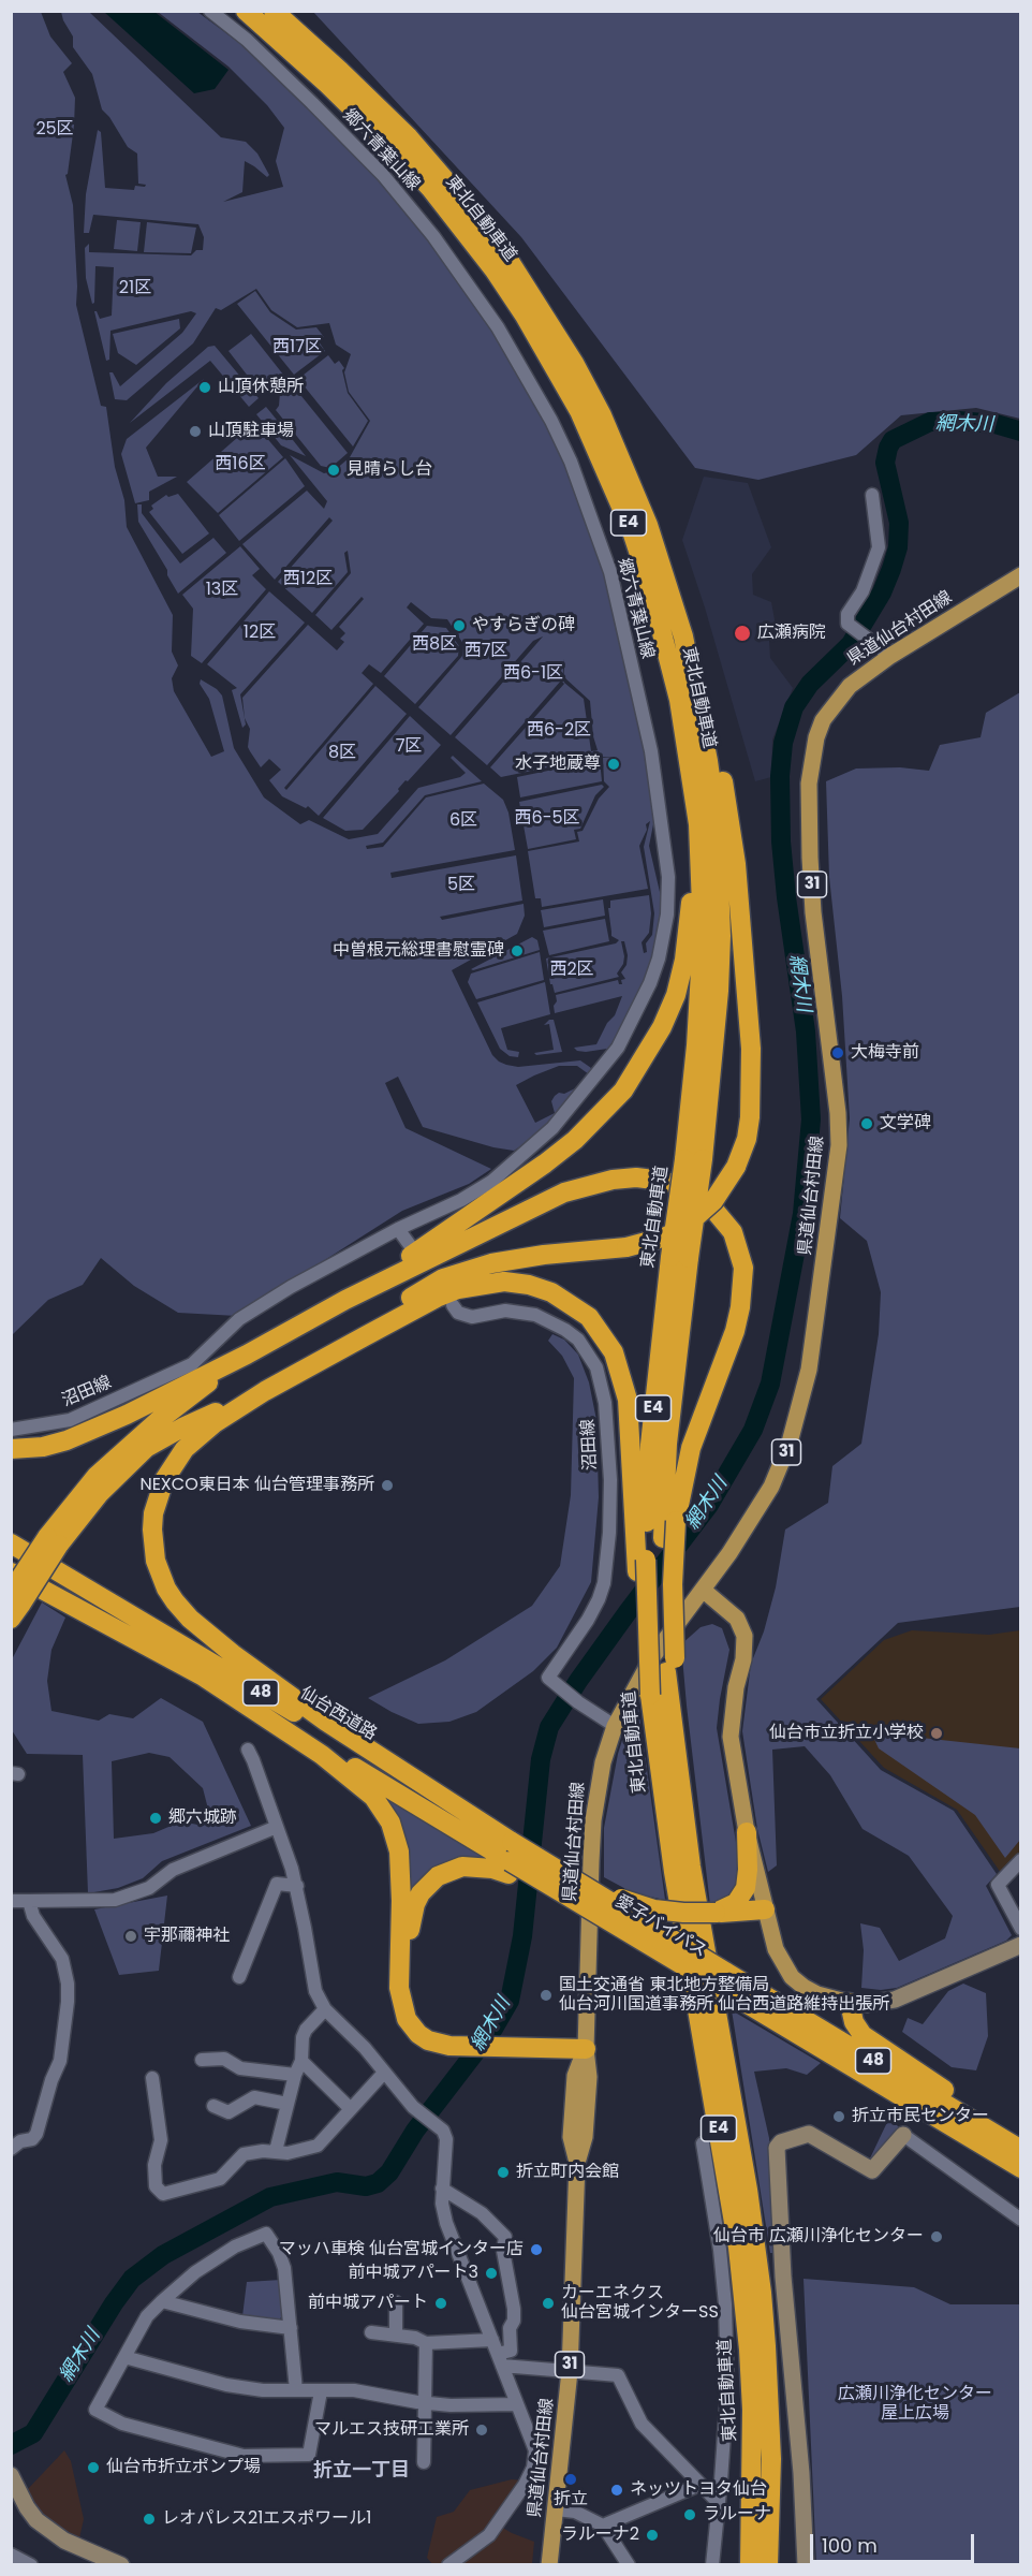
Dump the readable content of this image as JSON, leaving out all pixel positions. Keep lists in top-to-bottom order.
{
  "streets": {
    "highway": [
      "東北自動車道",
      "E4",
      "48",
      "仙台西道路",
      "愛子バイパス"
    ],
    "main road": ["県道仙台村田線", "31"],
    "street": ["郷六青葉山線", "沼田線"]
  },
  "crossings": [
    ["郷六青葉山線", "沼田線"],
    ["東北自動車道", "E4"],
    ["県道仙台村田線", "沼田線"],
    ["48", "仙台西道路"],
    ["48", "愛子バイパス"],
    ["仙台西道路", "愛子バイパス"]
  ],
  "districts": ["折立一丁目"],
  "water": ["網木川"],
  "parks": [
    "25区",
    "21区",
    "西17区",
    "西16区",
    "西12区",
    "13区",
    "12区",
    "西8区",
    "西7区",
    "西6-1区",
    "西6-2区",
    "7区",
    "8区",
    "西6-5区",
    "6区",
    "5区",
    "西2区",
    "広瀬川浄化センター 屋上広場"
  ],
  "places": [
    "山頂休憩所",
    "山頂駐車場",
    "見晴らし台",
    "やすらぎの碑",
    "広瀬病院",
    "水子地蔵尊",
    "中曽根元総理書慰霊碑",
    "大梅寺前",
    "文学碑",
    "NEXCO東日本 仙台管理事務所",
    "仙台市立折立小学校",
    "郷六城跡",
    "宇那禰神社",
    "国土交通省 東北地方整備局 仙台河川国道事務所 仙台西道路維持出張所",
    "折立市民センター",
    "折立町内会館",
    "仙台市 広瀬川浄化センター",
    "マッハ車検 仙台宮城インター店",
    "前中城アパート3",
    "前中城アパート",
    "カーエネクス 仙台宮城インターSS",
    "マルエス技研工業所",
    "仙台市折立ポンプ場",
    "折立",
    "ネッツトヨタ仙台",
    "ラルーナ",
    "レオパレス21エスポワール1",
    "ラルーナ2"
  ],
  "scale_bar": "100 m"
}
